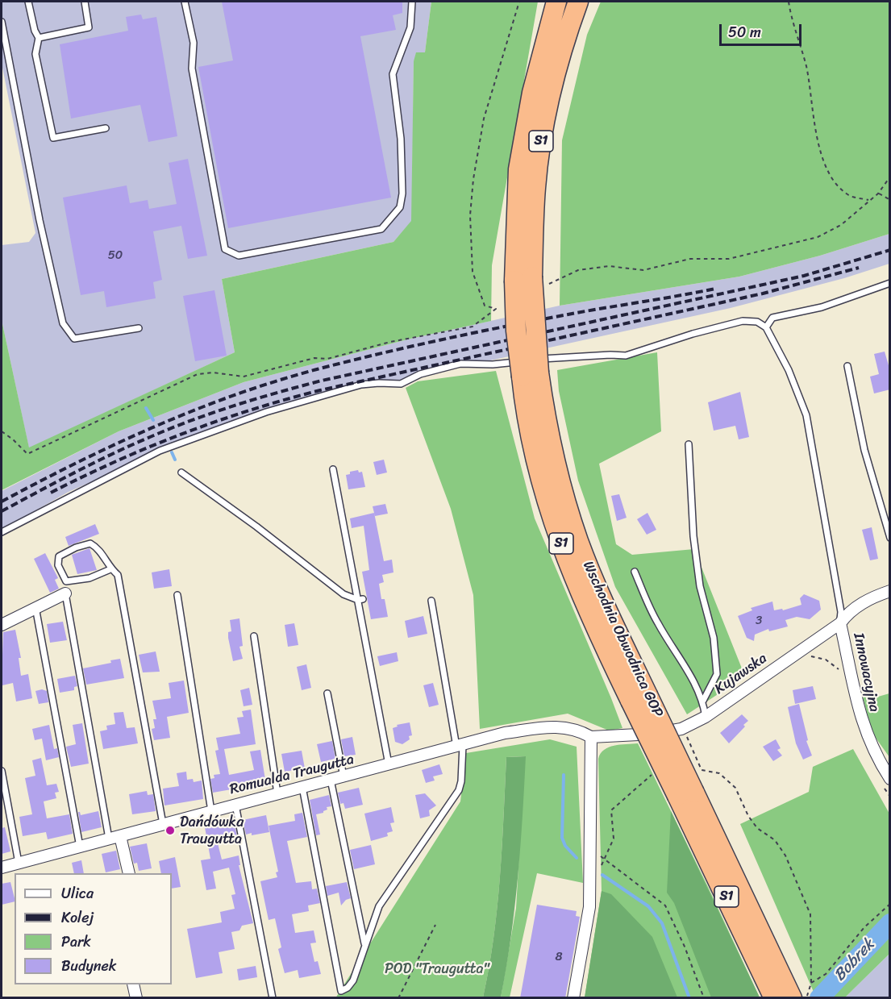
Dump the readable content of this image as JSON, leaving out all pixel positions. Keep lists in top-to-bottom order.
{
  "streets": {
    "highway": ["S1", "Wschodnia Obwodnica GOP"],
    "street": ["Innowacyjna", "Kujawska", "Romualda Traugutta"]
  },
  "crossings": [
    ["Innowacyjna", "Kujawska"],
    ["Kujawska", "Romualda Traugutta"]
  ],
  "water": ["Bobrek"],
  "parks": ["POD \"Traugutta\""],
  "places": ["Dańdówka Traugutta"],
  "house_numbers": ["50", "3", "8"],
  "legend": [
    "Ulica",
    "Kolej",
    "Park",
    "Budynek"
  ],
  "scale_bar": "50 m"
}
